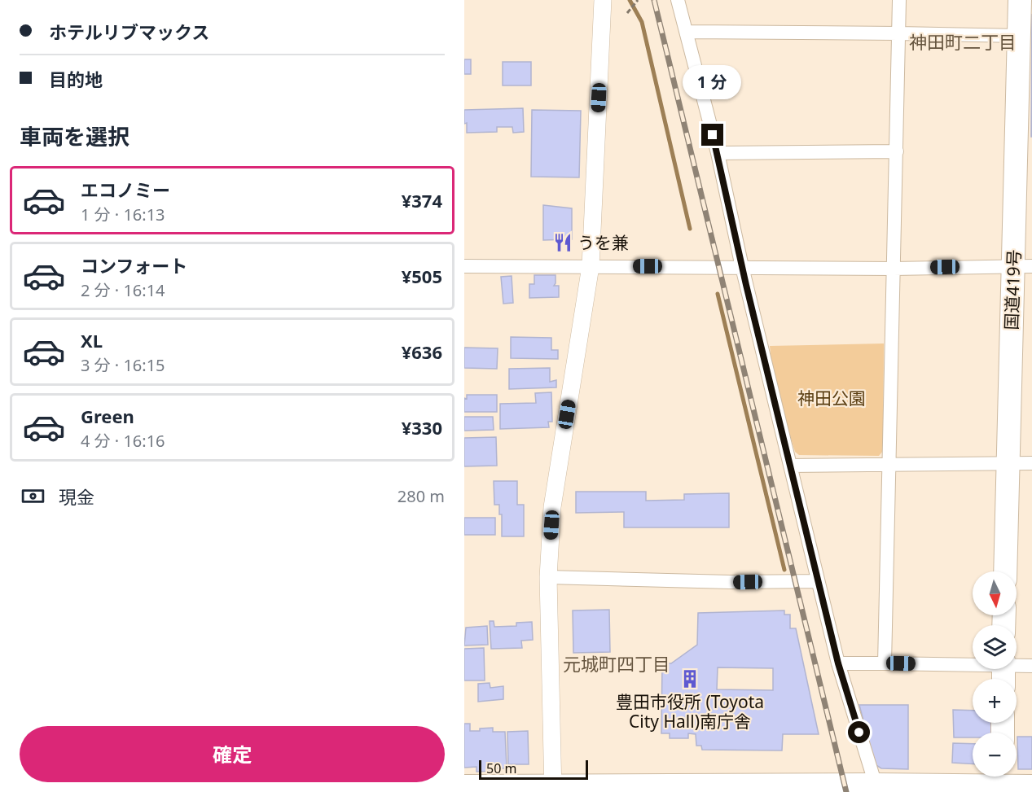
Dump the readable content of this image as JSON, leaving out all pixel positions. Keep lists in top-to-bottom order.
{
  "streets": {
    "highway": ["国道419号"]
  },
  "districts": ["神田町二丁目", "元城町四丁目"],
  "parks": ["神田公園"],
  "places": {
    "restaurant": ["うを兼"],
    "building": ["豊田市役所 (Toyota City Hall)南庁舎"]
  },
  "scale_bar": "50 m",
  "north": "bottom",
  "page": {
    "banner": ["ホテルリブマックス", "目的地"],
    "bubble": "1 分",
    "heading": "車両を選択",
    "list": [
      {
        "name": "エコノミー",
        "note": "1 分 · 16:13",
        "value": "¥374"
      },
      {
        "name": "コンフォート",
        "note": "2 分 · 16:14",
        "value": "¥505"
      },
      {
        "name": "XL",
        "note": "3 分 · 16:15",
        "value": "¥636"
      },
      {
        "name": "Green",
        "note": "4 分 · 16:16",
        "value": "¥330"
      }
    ],
    "pay": ["現金", "280 m"],
    "map_buttons": ["+", "−"],
    "buttons": "確定",
    "scale": "50 m"
  }
}
